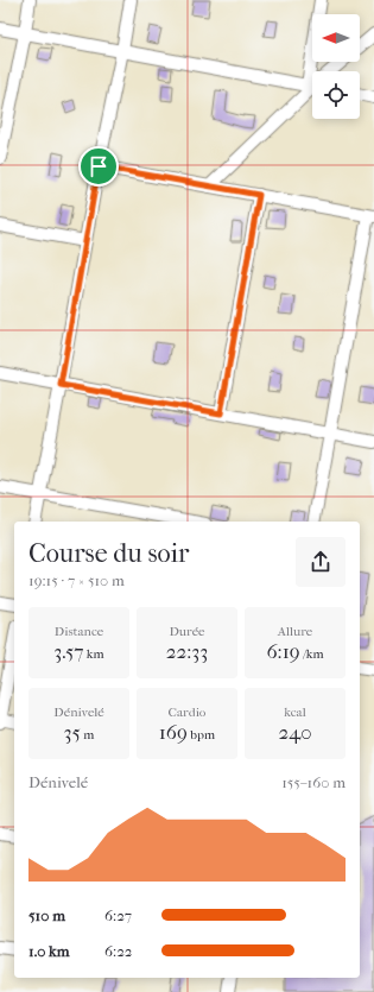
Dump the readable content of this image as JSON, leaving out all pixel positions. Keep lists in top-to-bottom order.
{
  "north": "left",
  "page": {
    "heading": ["Course du soir", "19:15 · 7 × 510 m"],
    "stats": [
      ["Distance", "3.57 km"],
      ["Durée", "22:33"],
      ["Allure", "6:19 /km"],
      ["Dénivelé", "35 m"],
      ["Cardio", "169 bpm"],
      ["kcal", "240"]
    ],
    "chart": ["Dénivelé", "155–160 m"],
    "list": [
      {
        "name": "510 m",
        "note": "6:27"
      },
      {
        "name": "1.0 km",
        "note": "6:22"
      }
    ]
  }
}
